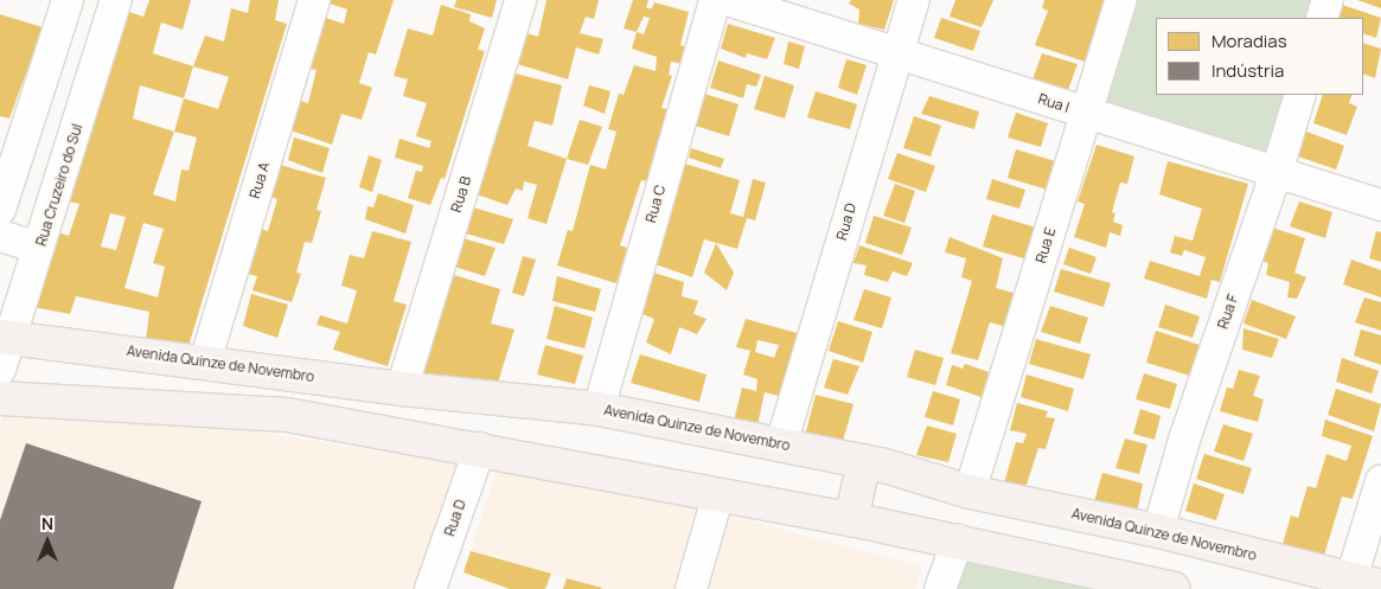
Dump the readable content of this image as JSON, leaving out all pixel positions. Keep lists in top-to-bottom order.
{
  "streets": {
    "main road": ["Avenida Quinze de Novembro"],
    "street": [
      "Rua I",
      "Rua A",
      "Rua Cruzeiro do Sul",
      "Rua B",
      "Rua C",
      "Rua D",
      "Rua E",
      "Rua F"
    ]
  },
  "crossings": [
    ["Rua I", "Rua D"],
    ["Rua I", "Rua E"],
    ["Rua I", "Rua F"],
    ["Rua A", "Avenida Quinze de Novembro"],
    ["Rua Cruzeiro do Sul", "Avenida Quinze de Novembro"],
    ["Rua B", "Avenida Quinze de Novembro"],
    ["Rua C", "Avenida Quinze de Novembro"],
    ["Rua D", "Avenida Quinze de Novembro"],
    ["Rua E", "Avenida Quinze de Novembro"],
    ["Rua F", "Avenida Quinze de Novembro"]
  ],
  "legend": ["Moradias", "Indústria"],
  "north": "top"
}
